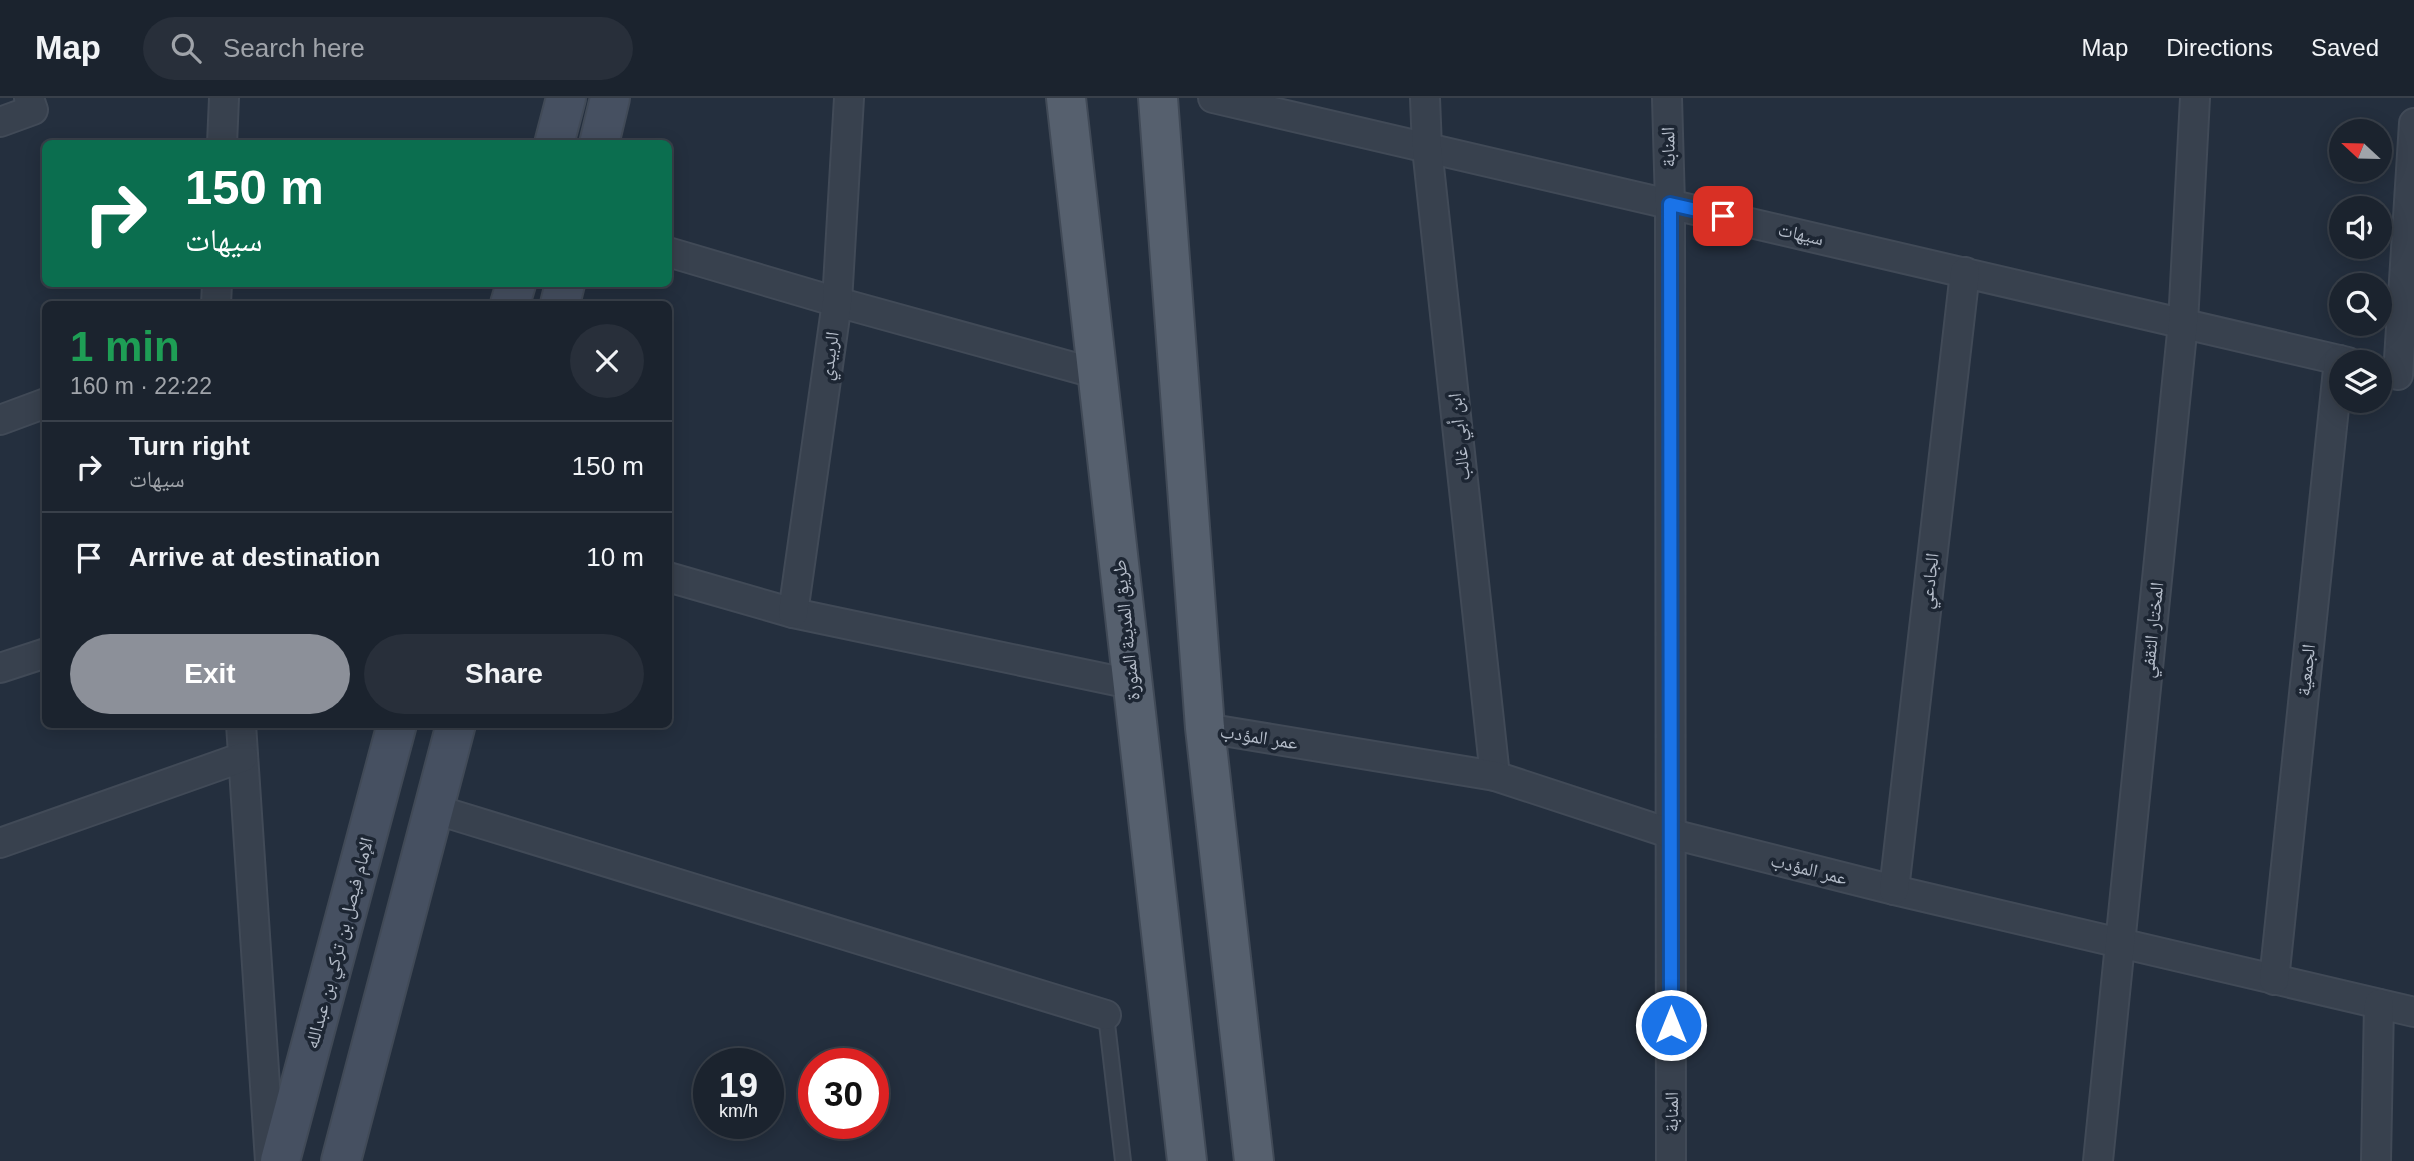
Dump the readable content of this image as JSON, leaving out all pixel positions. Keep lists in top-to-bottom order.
{
  "streets": {
    "main road": ["طريق المدينة المنورة", "الإمام فيصل بن تركي بن عبدالله"],
    "street": [
      "المنابة",
      "سيهات",
      "الربيدي",
      "ابن أبي غالب",
      "الجادعي",
      "المختار الثقفي",
      "الجمعية",
      "عمر المؤدب"
    ]
  },
  "crossings": [
    ["المنابة", "سيهات"],
    ["المنابة", "عمر المؤدب"],
    ["سيهات", "ابن أبي غالب"],
    ["سيهات", "الجادعي"],
    ["سيهات", "المختار الثقفي"],
    ["ابن أبي غالب", "عمر المؤدب"],
    ["الجادعي", "عمر المؤدب"],
    ["المختار الثقفي", "عمر المؤدب"],
    ["الجمعية", "عمر المؤدب"]
  ],
  "north": "left",
  "page": {
    "header": "Map",
    "search": "Search here",
    "nav": ["Map", "Directions", "Saved"],
    "turn": ["150 m", "سيهات"],
    "heading": ["1 min", "160 m · 22:22"],
    "list": [
      {
        "name": "Turn right",
        "note": "سيهات",
        "value": "150 m"
      },
      {
        "name": "Arrive at destination",
        "value": "10 m"
      }
    ],
    "buttons": ["Exit", "Share"],
    "speed": "19 km/h",
    "limit": "30"
  }
}
